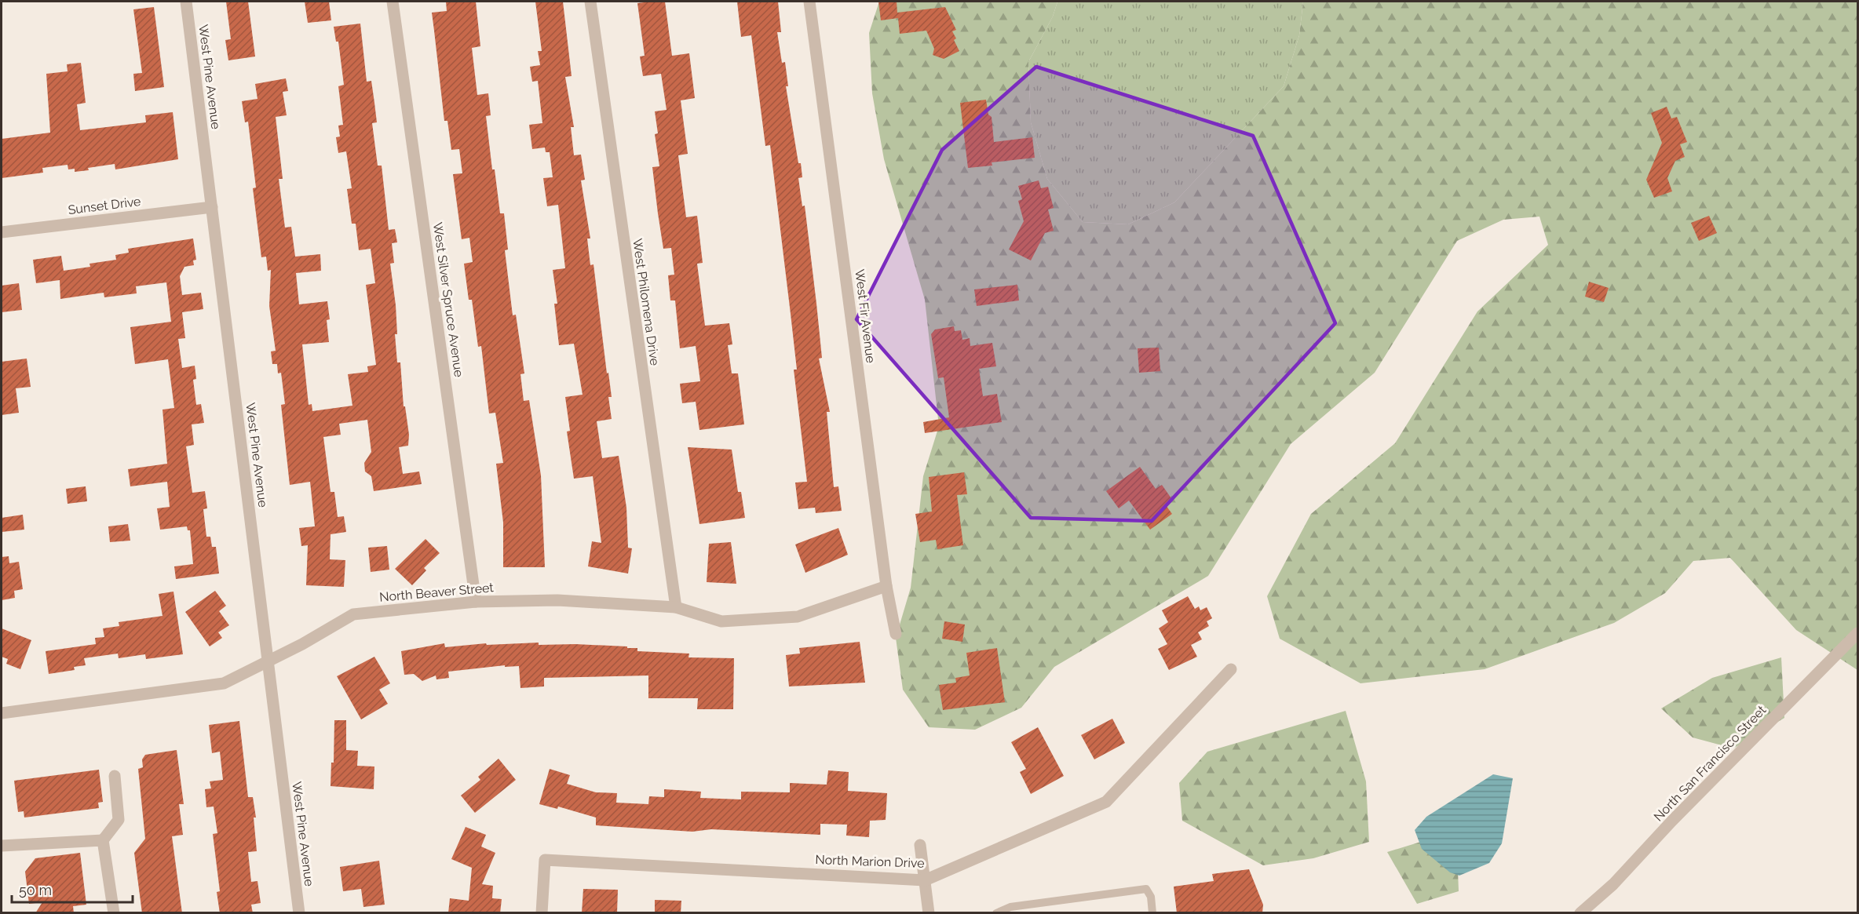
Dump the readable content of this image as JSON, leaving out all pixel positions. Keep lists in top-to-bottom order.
{
  "streets": {
    "street": [
      "West Pine Avenue",
      "Sunset Drive",
      "West Silver Spruce Avenue",
      "West Philomena Drive",
      "West Fir Avenue",
      "North Beaver Street",
      "North San Francisco Street",
      "North Marion Drive"
    ]
  },
  "crossings": [
    ["West Pine Avenue", "Sunset Drive"],
    ["West Pine Avenue", "North Beaver Street"],
    ["West Silver Spruce Avenue", "North Beaver Street"],
    ["West Philomena Drive", "North Beaver Street"],
    ["West Fir Avenue", "North Beaver Street"]
  ],
  "scale_bar": "50 m"
}
